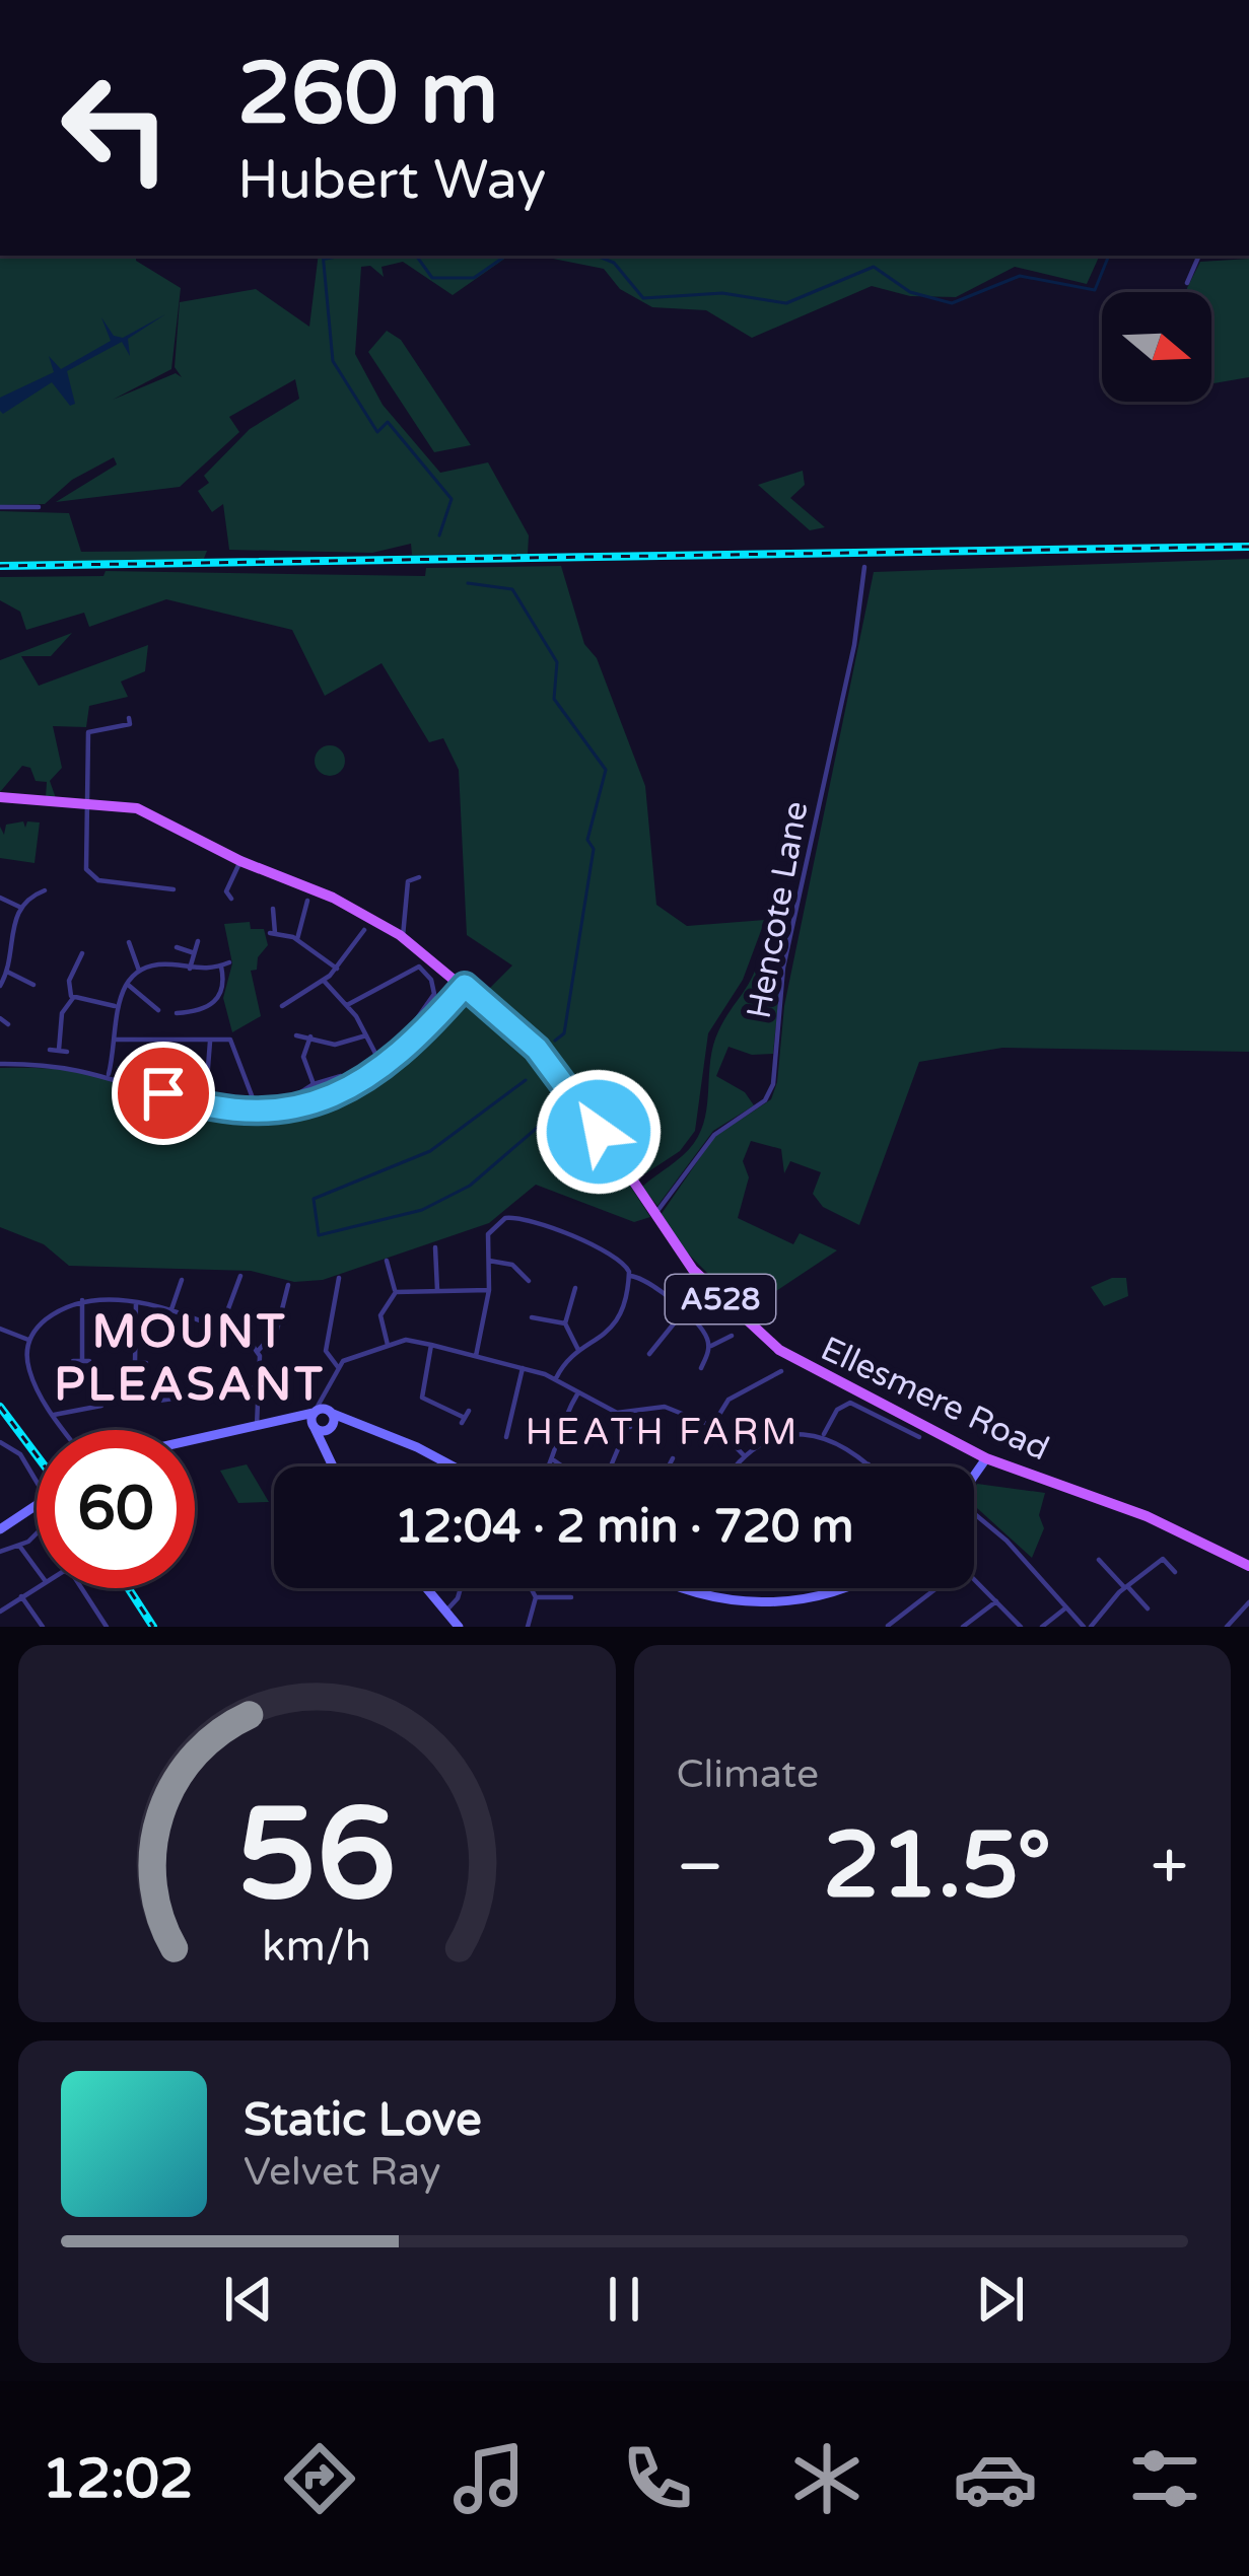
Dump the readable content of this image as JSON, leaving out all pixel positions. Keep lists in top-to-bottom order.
{
  "streets": {
    "main road": ["A528", "Ellesmere Road"],
    "street": ["Hencote Lane"]
  },
  "crossings": [
    ["Hencote Lane", "Ellesmere Road"]
  ],
  "districts": ["MOUNT PLEASANT", "HEATH FARM"],
  "north": "right",
  "page": {
    "turn": ["260 m", "Hubert Way"],
    "limit": "60",
    "trip": "12:04 · 2 min · 720 m",
    "tile": "Climate",
    "heat": ["−", "21.5°", "+"],
    "song": ["Static Love", "Velvet Ray"],
    "tabs": "12:02",
    "gauge": ["56", "km/h"]
  }
}
